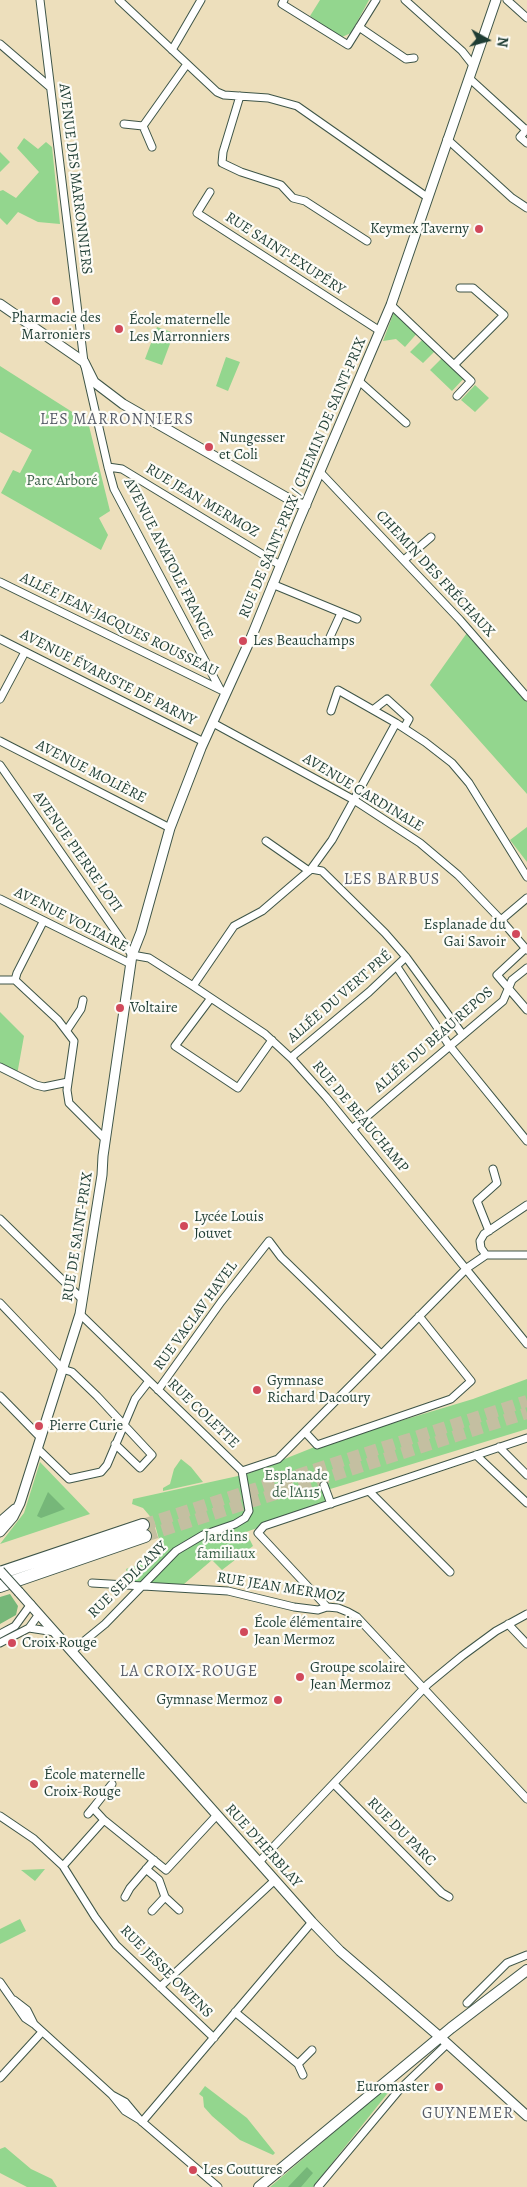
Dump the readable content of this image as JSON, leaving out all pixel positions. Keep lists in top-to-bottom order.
{
  "streets": {
    "street": [
      "AVENUE DES MARRONNIERS",
      "RUE SAINT-EXUPÉRY",
      "RUE DE SAINT-PRIX / CHEMIN DE SAINT-PRIX",
      "RUE JEAN MERMOZ",
      "AVENUE ANATOLE FRANCE",
      "CHEMIN DES FRÉCHAUX",
      "ALLÉE JEAN-JACQUES ROUSSEAU",
      "AVENUE ÉVARISTE DE PARNY",
      "AVENUE MOLIÈRE",
      "AVENUE CARDINALE",
      "AVENUE PIERRE LOTI",
      "AVENUE VOLTAIRE",
      "ALLÉE DU VERT PRÉ",
      "ALLÉE DU BEAU REPOS",
      "RUE DE BEAUCHAMP",
      "RUE DE SAINT-PRIX",
      "RUE VACLAV HAVEL",
      "RUE COLETTE",
      "RUE SEDLCANY",
      "RUE DU PARC",
      "RUE D'HERBLAY",
      "RUE JESSE OWENS"
    ]
  },
  "crossings": [
    ["AVENUE DES MARRONNIERS", "AVENUE ANATOLE FRANCE"],
    ["RUE SAINT-EXUPÉRY", "RUE DE SAINT-PRIX / CHEMIN DE SAINT-PRIX"],
    ["RUE DE SAINT-PRIX / CHEMIN DE SAINT-PRIX", "RUE JEAN MERMOZ"],
    ["RUE DE SAINT-PRIX / CHEMIN DE SAINT-PRIX", "AVENUE ANATOLE FRANCE"],
    ["RUE DE SAINT-PRIX / CHEMIN DE SAINT-PRIX", "CHEMIN DES FRÉCHAUX"],
    ["RUE DE SAINT-PRIX / CHEMIN DE SAINT-PRIX", "ALLÉE JEAN-JACQUES ROUSSEAU"],
    ["RUE DE SAINT-PRIX / CHEMIN DE SAINT-PRIX", "AVENUE ÉVARISTE DE PARNY"],
    ["RUE DE SAINT-PRIX / CHEMIN DE SAINT-PRIX", "AVENUE MOLIÈRE"],
    ["RUE DE SAINT-PRIX / CHEMIN DE SAINT-PRIX", "AVENUE CARDINALE"],
    ["RUE DE SAINT-PRIX / CHEMIN DE SAINT-PRIX", "AVENUE PIERRE LOTI"],
    ["RUE DE SAINT-PRIX / CHEMIN DE SAINT-PRIX", "AVENUE VOLTAIRE"],
    ["RUE DE SAINT-PRIX / CHEMIN DE SAINT-PRIX", "RUE DE BEAUCHAMP"],
    ["RUE DE SAINT-PRIX / CHEMIN DE SAINT-PRIX", "RUE DE SAINT-PRIX"],
    ["RUE JEAN MERMOZ", "AVENUE ANATOLE FRANCE"],
    ["RUE JEAN MERMOZ", "RUE SEDLCANY"],
    ["AVENUE ANATOLE FRANCE", "ALLÉE JEAN-JACQUES ROUSSEAU"],
    ["AVENUE PIERRE LOTI", "AVENUE VOLTAIRE"],
    ["AVENUE PIERRE LOTI", "RUE DE BEAUCHAMP"],
    ["AVENUE PIERRE LOTI", "RUE DE SAINT-PRIX"],
    ["AVENUE VOLTAIRE", "RUE DE BEAUCHAMP"],
    ["AVENUE VOLTAIRE", "RUE DE SAINT-PRIX"],
    ["ALLÉE DU VERT PRÉ", "RUE DE BEAUCHAMP"],
    ["ALLÉE DU BEAU REPOS", "RUE DE BEAUCHAMP"],
    ["RUE DE BEAUCHAMP", "RUE DE SAINT-PRIX"],
    ["RUE DE SAINT-PRIX", "RUE COLETTE"],
    ["RUE VACLAV HAVEL", "RUE COLETTE"],
    ["RUE COLETTE", "RUE SEDLCANY"],
    ["RUE SEDLCANY", "RUE D'HERBLAY"]
  ],
  "districts": [
    "LES MARRONNIERS",
    "LES BARBUS",
    "LA CROIX-ROUGE",
    "GUYNEMER"
  ],
  "parks": ["Parc Arboré", "Esplanade de l'A115", "Jardins familiaux"],
  "places": [
    "Keymex Taverny",
    "Pharmacie des Marroniers",
    "École maternelle Les Marronniers",
    "Nungesser et Coli",
    "Les Beauchamps",
    "Esplanade du Gai Savoir",
    "Voltaire",
    "Lycée Louis Jouvet",
    "Gymnase Richard Dacoury",
    "Pierre Curie",
    "École élémentaire Jean Mermoz",
    "Croix Rouge",
    "Groupe scolaire Jean Mermoz",
    "Gymnase Mermoz",
    "École maternelle Croix-Rouge",
    "Euromaster",
    "Les Coutures"
  ],
  "north": "right"
}
